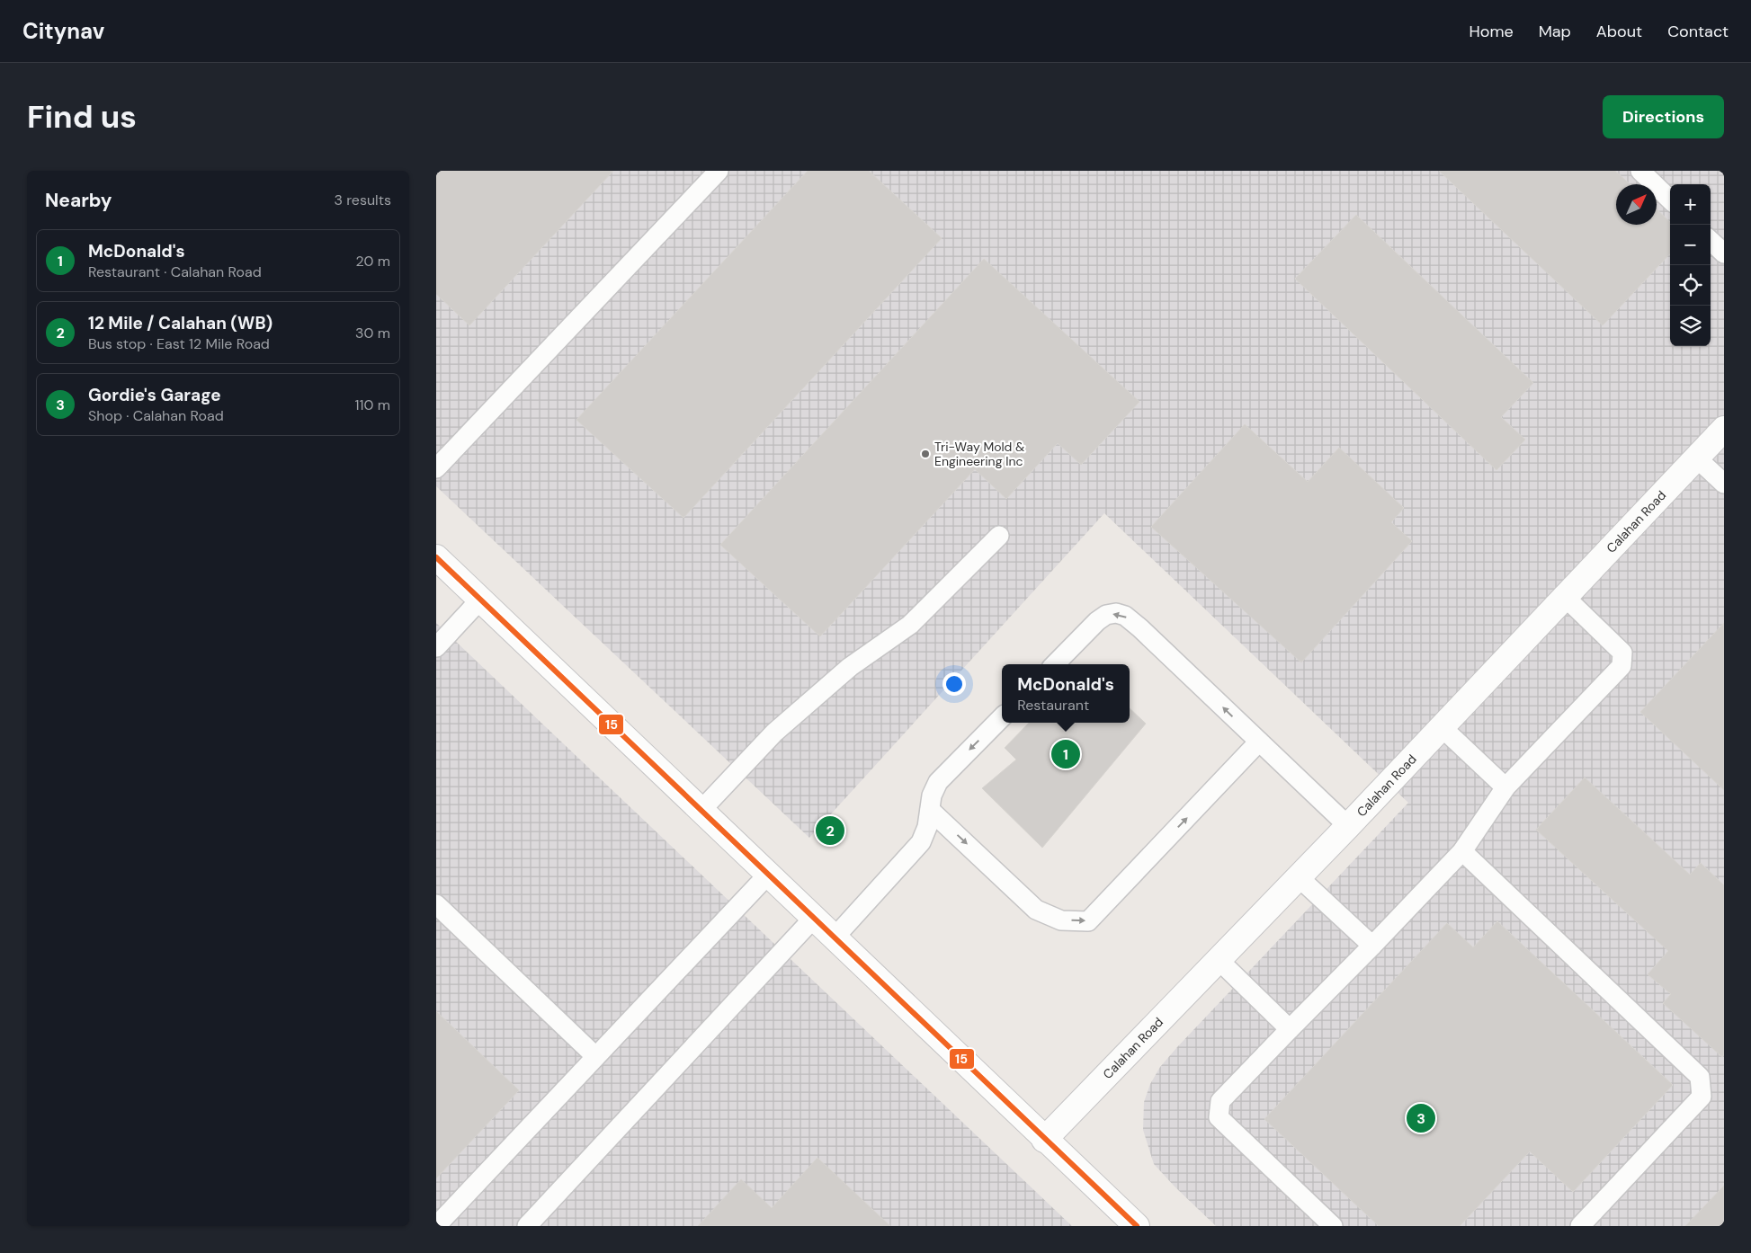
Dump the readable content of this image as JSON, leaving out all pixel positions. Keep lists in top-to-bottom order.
{
  "streets": {
    "street": ["Calahan Road"]
  },
  "places": ["Tri-Way Mold & Engineering Inc"],
  "lines": ["transit line 15"],
  "north": "top right",
  "page": {
    "header": "Citynav",
    "nav": [
      "Home",
      "Map",
      "About",
      "Contact"
    ],
    "buttons": "Directions",
    "title": "Find us",
    "heading": ["Nearby", "3 results"],
    "map_buttons": ["+", "−"],
    "list": [
      {
        "mark": "1",
        "name": "McDonald's",
        "note": "Restaurant · Calahan Road",
        "value": "20 m"
      },
      {
        "mark": "2",
        "name": "12 Mile / Calahan (WB)",
        "note": "Bus stop · East 12 Mile Road",
        "value": "30 m"
      },
      {
        "mark": "3",
        "name": "Gordie's Garage",
        "note": "Shop · Calahan Road",
        "value": "110 m"
      }
    ],
    "popup": ["McDonald's", "Restaurant"],
    "pins": ["1", "2", "3"]
  }
}
